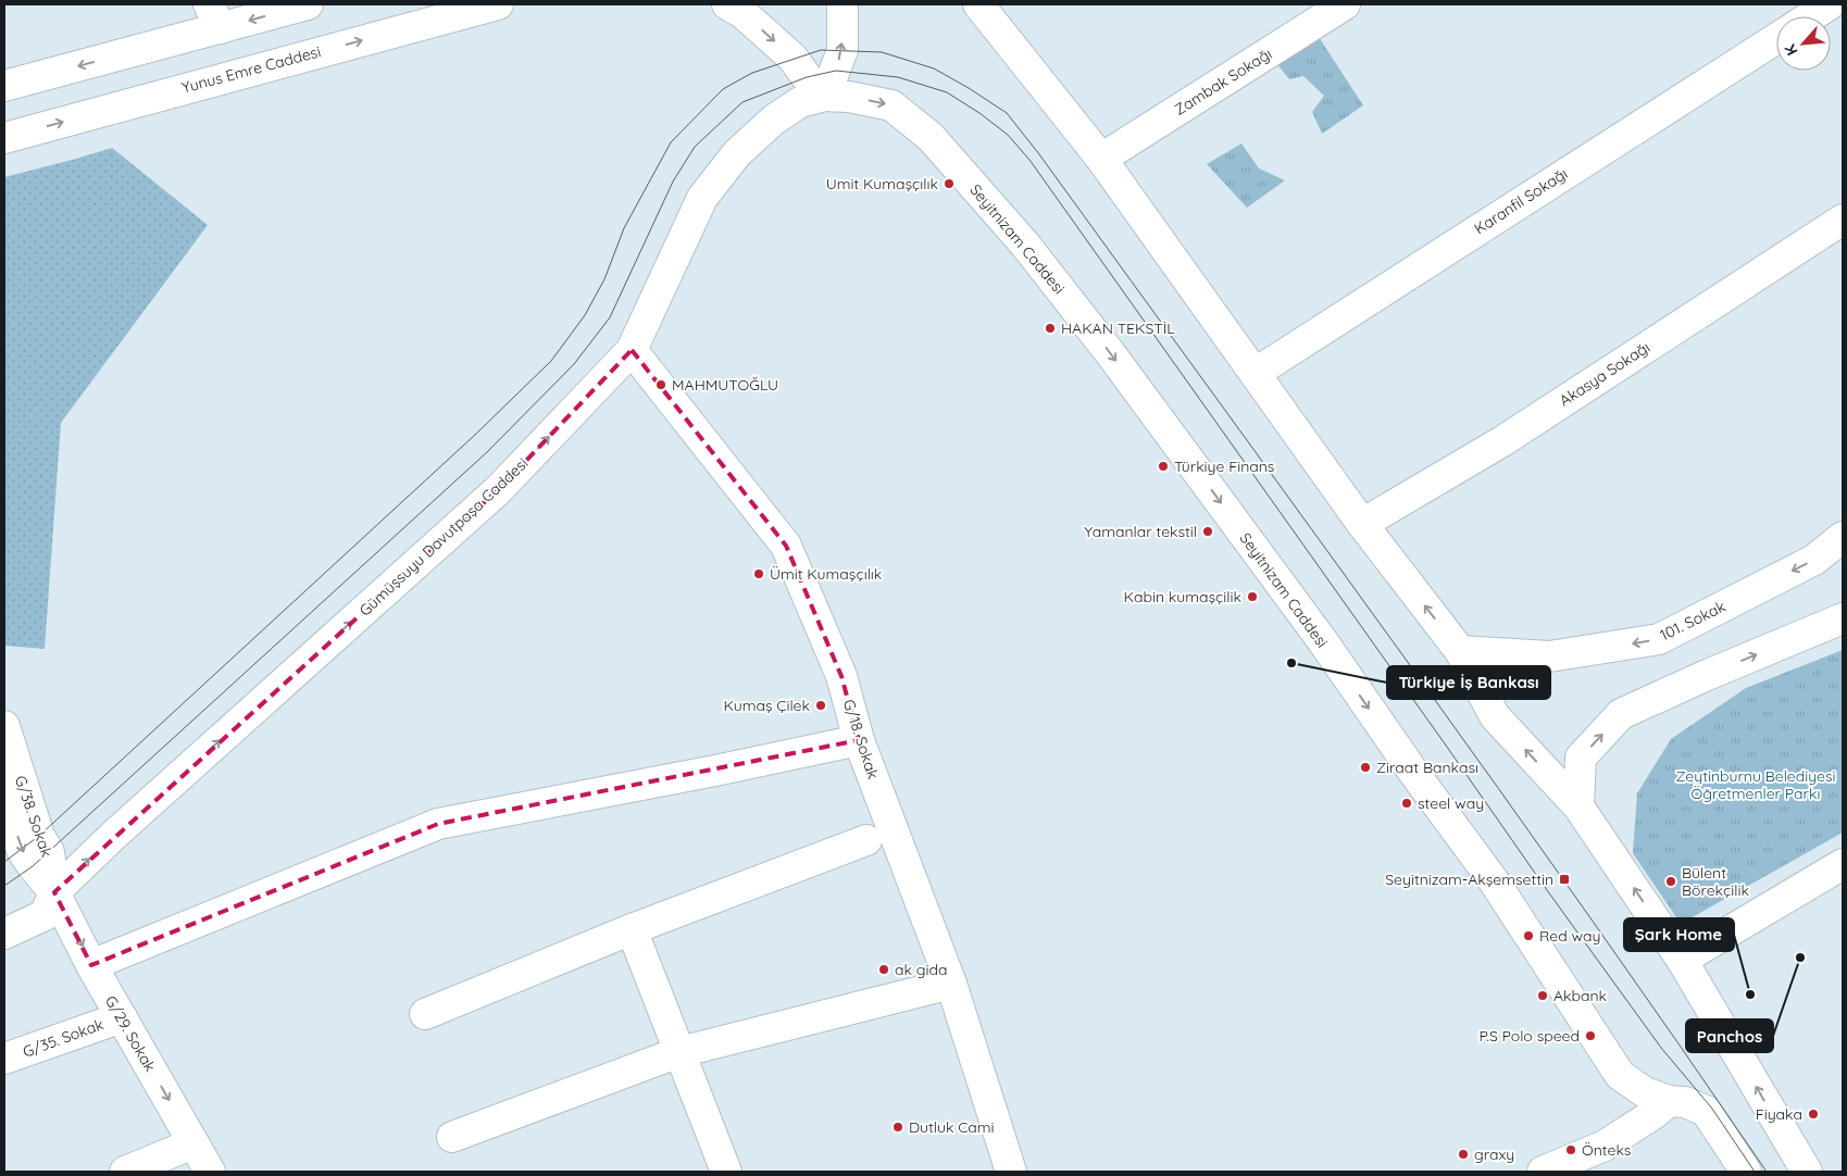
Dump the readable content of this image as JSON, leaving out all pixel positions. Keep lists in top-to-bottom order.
{
  "streets": {
    "street": [
      "Yunus Emre Caddesi",
      "Zambak Sokağı",
      "Karanfil Sokağı",
      "Seyitnizam Caddesi",
      "Akasya Sokağı",
      "Gümüşsuyu Davutpaşa Caddesi",
      "101. Sokak",
      "G/18. Sokak",
      "G/38. Sokak",
      "G/29. Sokak",
      "G/35. Sokak"
    ]
  },
  "crossings": [
    ["Seyitnizam Caddesi", "Gümüşsuyu Davutpaşa Caddesi"],
    ["Gümüşsuyu Davutpaşa Caddesi", "G/18. Sokak"],
    ["Gümüşsuyu Davutpaşa Caddesi", "G/38. Sokak"],
    ["Gümüşsuyu Davutpaşa Caddesi", "G/29. Sokak"],
    ["G/38. Sokak", "G/29. Sokak"],
    ["G/29. Sokak", "G/35. Sokak"]
  ],
  "one_way": ["Gümüşsuyu Davutpaşa Caddesi", "101. Sokak", "G/29. Sokak"],
  "parks": ["Zeytinburnu Belediyesi Öğretmenler Parkı"],
  "places": {
    "other": [
      "Umit Kumaşçılık",
      "HAKAN TEKSTİL",
      "MAHMUTOĞLU",
      "Türkiye Finans",
      "Yamanlar tekstil",
      "Ümit Kumaşçılık",
      "Kabin kumaşçilik",
      "Türkiye İş Bankası",
      "Kumaş Çilek",
      "Ziraat Bankası",
      "steel way",
      "Bülent Börekçilik",
      "Red way",
      "Panchos",
      "ak gida",
      "Şark Home",
      "Akbank",
      "P.S Polo speed",
      "Fiyaka",
      "Dutluk Cami",
      "Önteks",
      "graxy"
    ],
    "transit": ["Seyitnizam-Akşemsettin"]
  },
  "north": "bottom left"
}
